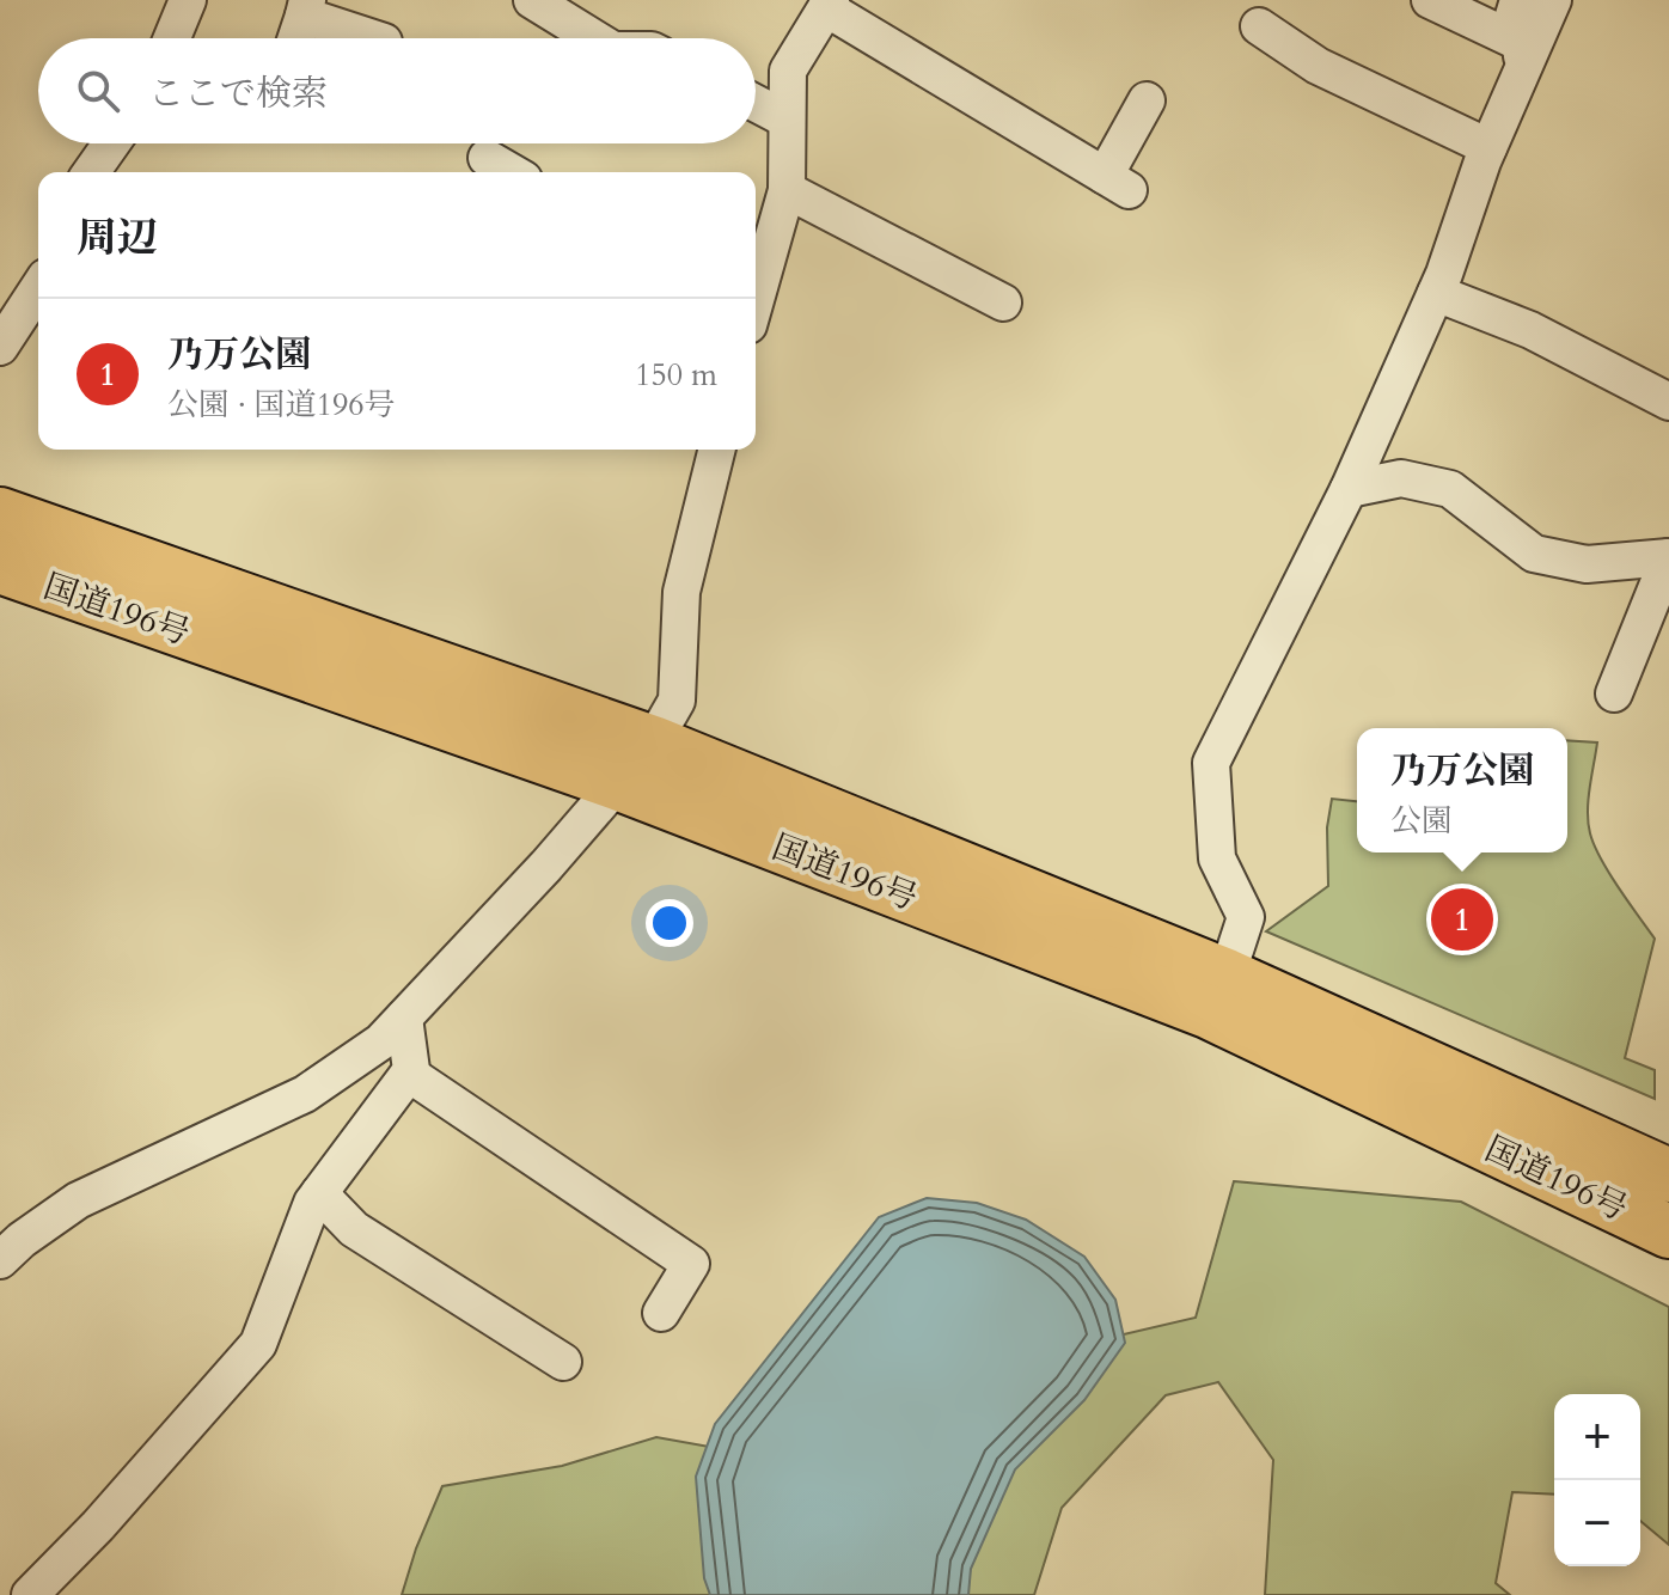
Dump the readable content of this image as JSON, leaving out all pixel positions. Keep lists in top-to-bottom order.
{
  "streets": {
    "highway": ["国道196号"]
  },
  "page": {
    "search": "ここで検索",
    "heading": "周辺",
    "list": [
      {
        "mark": "1",
        "name": "乃万公園",
        "note": "公園 · 国道196号",
        "value": "150 m"
      }
    ],
    "popup": ["乃万公園", "公園"],
    "pins": "1",
    "map_buttons": ["+", "−"]
  }
}
